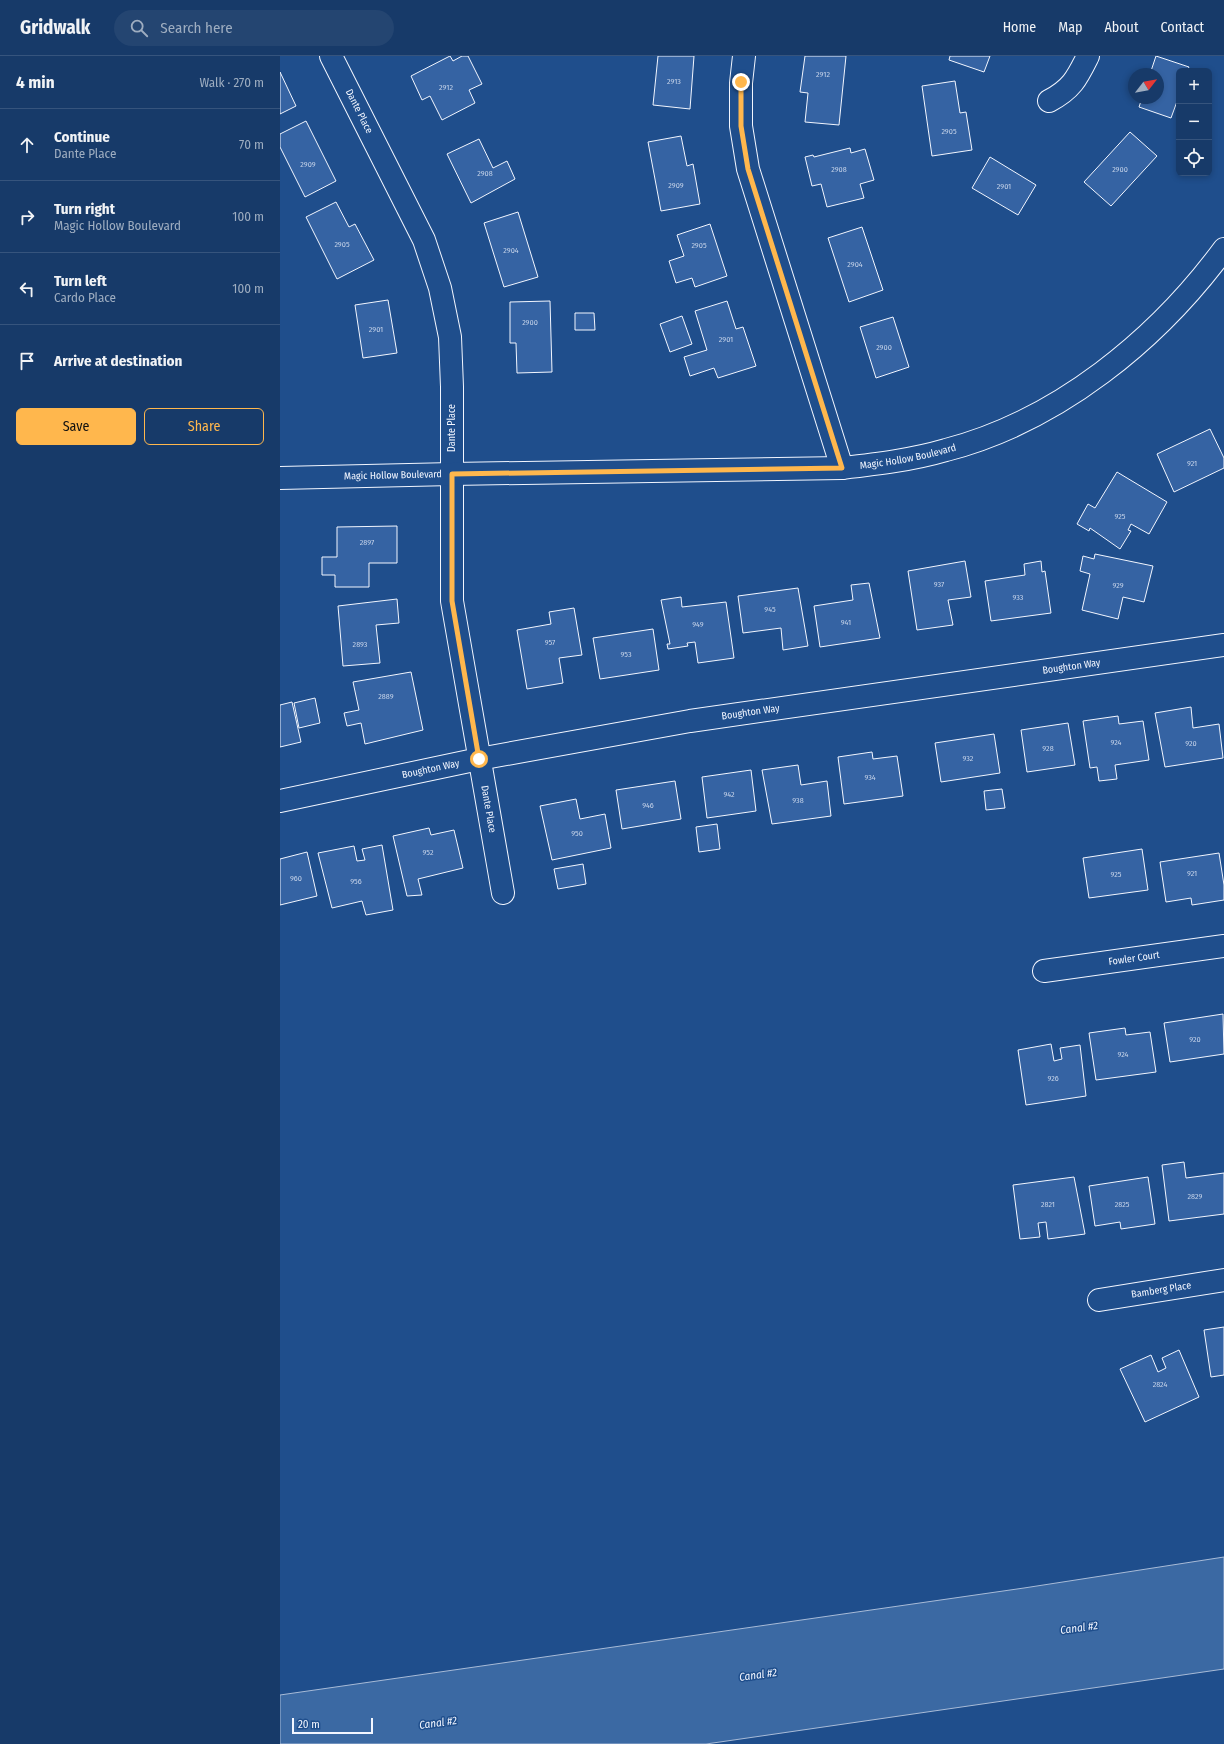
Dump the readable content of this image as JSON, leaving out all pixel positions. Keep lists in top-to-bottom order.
{
  "streets": {
    "street": [
      "Dante Place",
      "Magic Hollow Boulevard",
      "Boughton Way",
      "Fowler Court",
      "Bamberg Place"
    ]
  },
  "crossings": [
    ["Dante Place", "Magic Hollow Boulevard"],
    ["Dante Place", "Boughton Way"]
  ],
  "water": ["Canal #2"],
  "house_numbers": [
    "2912",
    "2913",
    "2912",
    "2905",
    "2909",
    "2908",
    "2900",
    "2908",
    "2909",
    "2901",
    "2905",
    "2905",
    "2904",
    "2904",
    "2900",
    "2901",
    "2901",
    "2900",
    "921",
    "925",
    "2897",
    "937",
    "929",
    "933",
    "945",
    "941",
    "949",
    "957",
    "2893",
    "953",
    "2889",
    "924",
    "920",
    "928",
    "932",
    "934",
    "942",
    "938",
    "946",
    "950",
    "952",
    "921",
    "925",
    "960",
    "956",
    "920",
    "924",
    "926",
    "2829",
    "2821",
    "2825",
    "2824"
  ],
  "scale_bar": "20 m",
  "north": "top right",
  "page": {
    "header": "Gridwalk",
    "search": "Search here",
    "nav": [
      "Home",
      "Map",
      "About",
      "Contact"
    ],
    "heading": ["4 min", "Walk · 270 m"],
    "map_buttons": ["+", "−"],
    "list": [
      ["Continue", "Dante Place", "70 m"],
      ["Turn right", "Magic Hollow Boulevard", "100 m"],
      ["Turn left", "Cardo Place", "100 m"],
      "Arrive at destination"
    ],
    "buttons": ["Save", "Share"],
    "scale": "20 m"
  }
}
